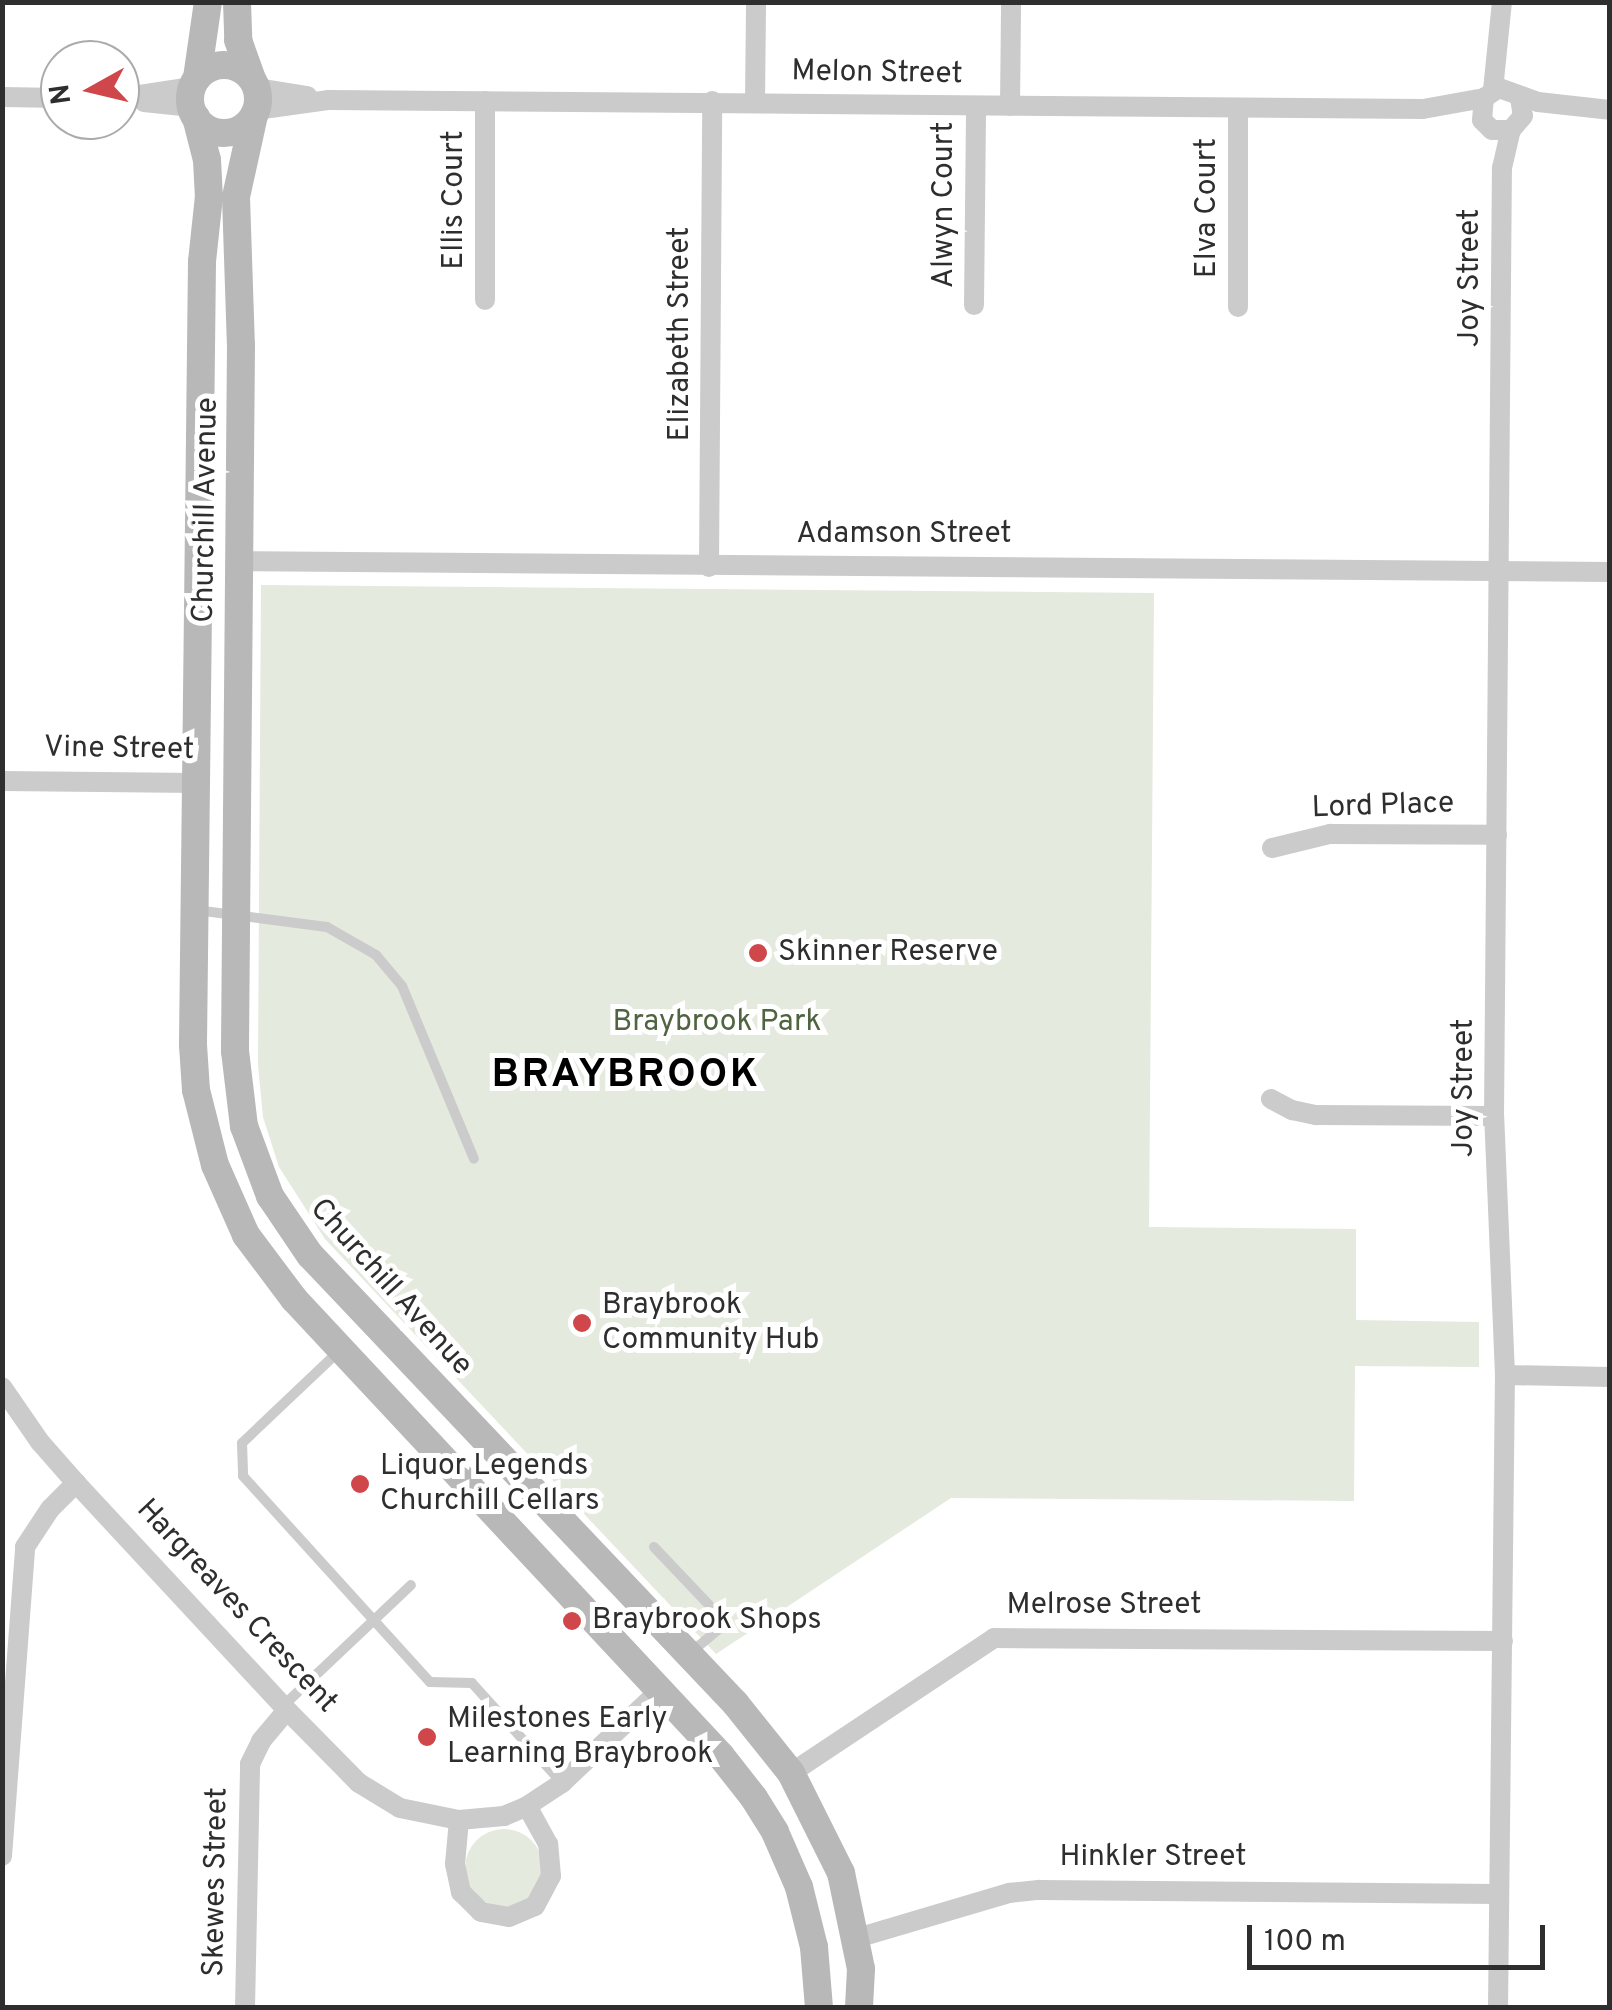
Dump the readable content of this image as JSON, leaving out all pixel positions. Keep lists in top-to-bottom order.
{
  "streets": {
    "main road": [
      "Churchill Avenue",
      "Adamson Street",
      "Vine Street",
      "Melrose Street",
      "Hargreaves Crescent",
      "Hinkler Street"
    ],
    "street": [
      "Melon Street",
      "Ellis Court",
      "Alwyn Court",
      "Elva Court",
      "Joy Street",
      "Elizabeth Street",
      "Lord Place",
      "Skewes Street"
    ]
  },
  "crossings": [
    ["Melon Street", "Ellis Court"],
    ["Melon Street", "Alwyn Court"],
    ["Melon Street", "Elva Court"],
    ["Melon Street", "Joy Street"],
    ["Melon Street", "Elizabeth Street"],
    ["Melon Street", "Churchill Avenue"],
    ["Joy Street", "Adamson Street"],
    ["Joy Street", "Lord Place"],
    ["Joy Street", "Melrose Street"],
    ["Joy Street", "Hinkler Street"],
    ["Elizabeth Street", "Adamson Street"],
    ["Churchill Avenue", "Adamson Street"],
    ["Churchill Avenue", "Vine Street"],
    ["Churchill Avenue", "Melrose Street"],
    ["Churchill Avenue", "Hargreaves Crescent"],
    ["Churchill Avenue", "Hinkler Street"],
    ["Hargreaves Crescent", "Skewes Street"]
  ],
  "districts": ["BRAYBROOK"],
  "parks": ["Braybrook Park"],
  "places": [
    "Skinner Reserve",
    "Braybrook Community Hub",
    "Liquor Legends Churchill Cellars",
    "Braybrook Shops",
    "Milestones Early Learning Braybrook"
  ],
  "scale_bar": "100 m",
  "north": "left"
}
